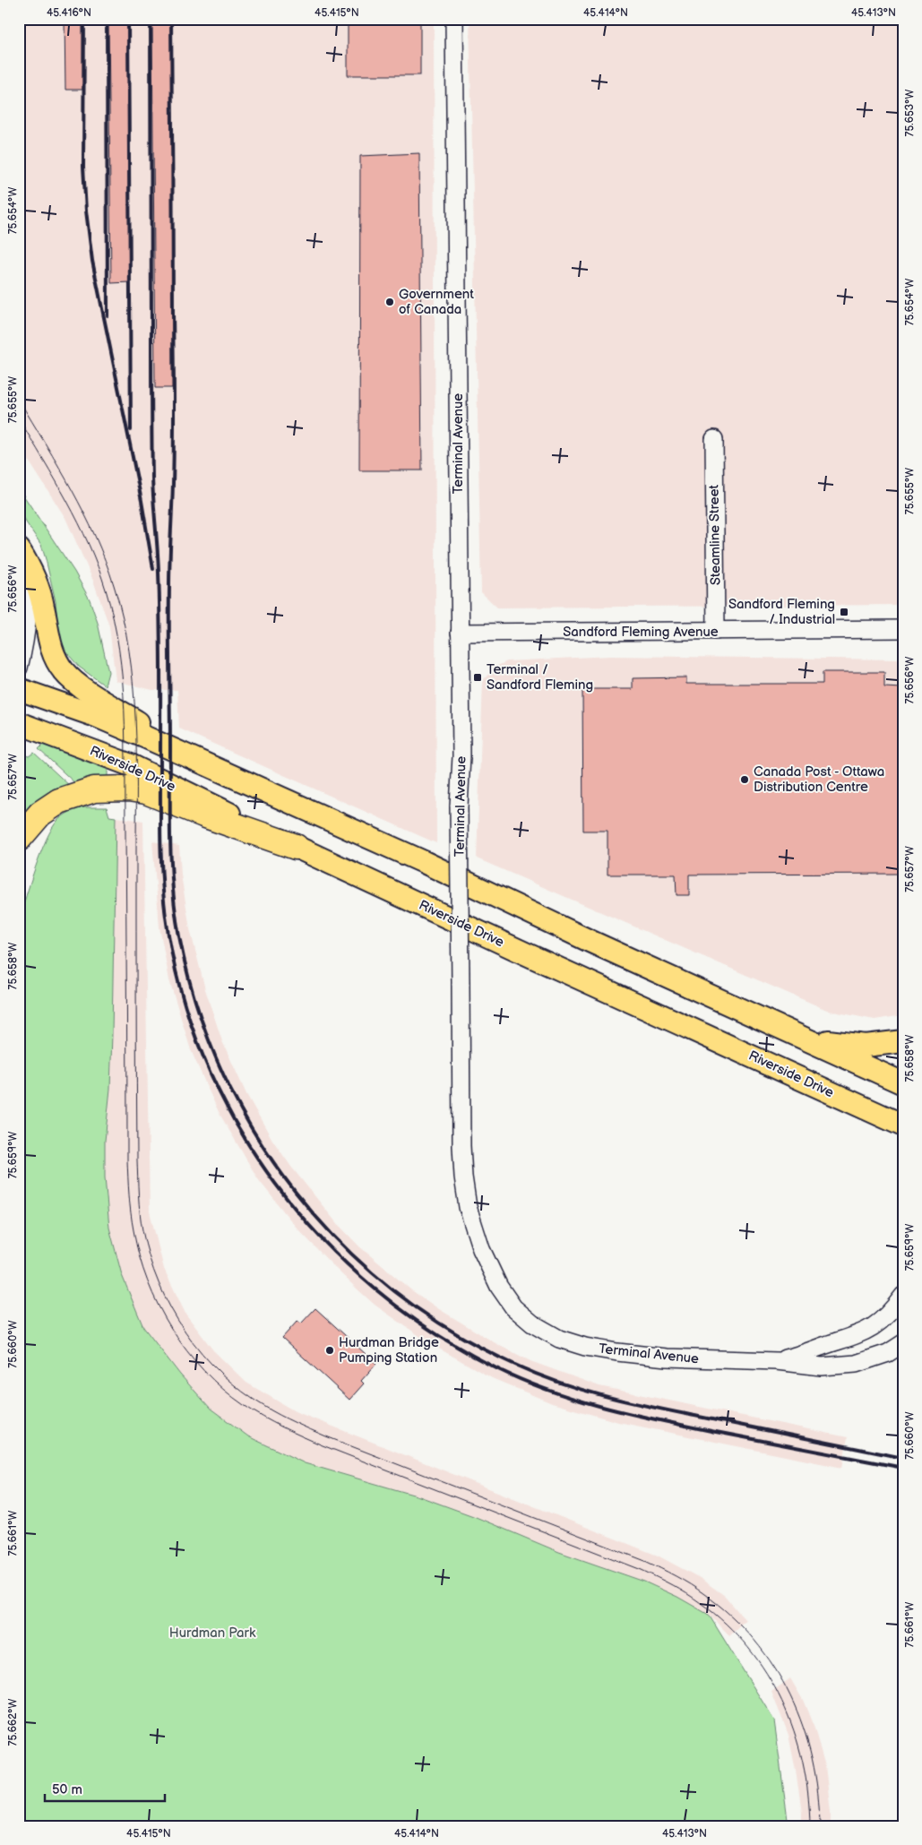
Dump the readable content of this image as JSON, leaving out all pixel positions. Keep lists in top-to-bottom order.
{
  "streets": {
    "main road": ["Riverside Drive"],
    "street": ["Terminal Avenue", "Steamline Street", "Sandford Fleming Avenue"]
  },
  "crossings": [
    ["Terminal Avenue", "Sandford Fleming Avenue"],
    ["Steamline Street", "Sandford Fleming Avenue"]
  ],
  "parks": ["Hurdman Park"],
  "places": {
    "other": ["Government of Canada", "Canada Post - Ottawa Distribution Centre", "Hurdman Bridge Pumping Station"],
    "transit": ["Sandford Fleming / Industrial", "Terminal / Sandford Fleming"]
  },
  "scale_bar": "50 m",
  "coordinates": [
    "45.416°N",
    "45.415°N",
    "45.414°N",
    "45.413°N",
    "75.653°W",
    "75.654°W",
    "75.655°W",
    "75.656°W",
    "75.657°W",
    "75.658°W",
    "75.659°W",
    "75.660°W",
    "75.661°W",
    "75.662°W"
  ]
}
